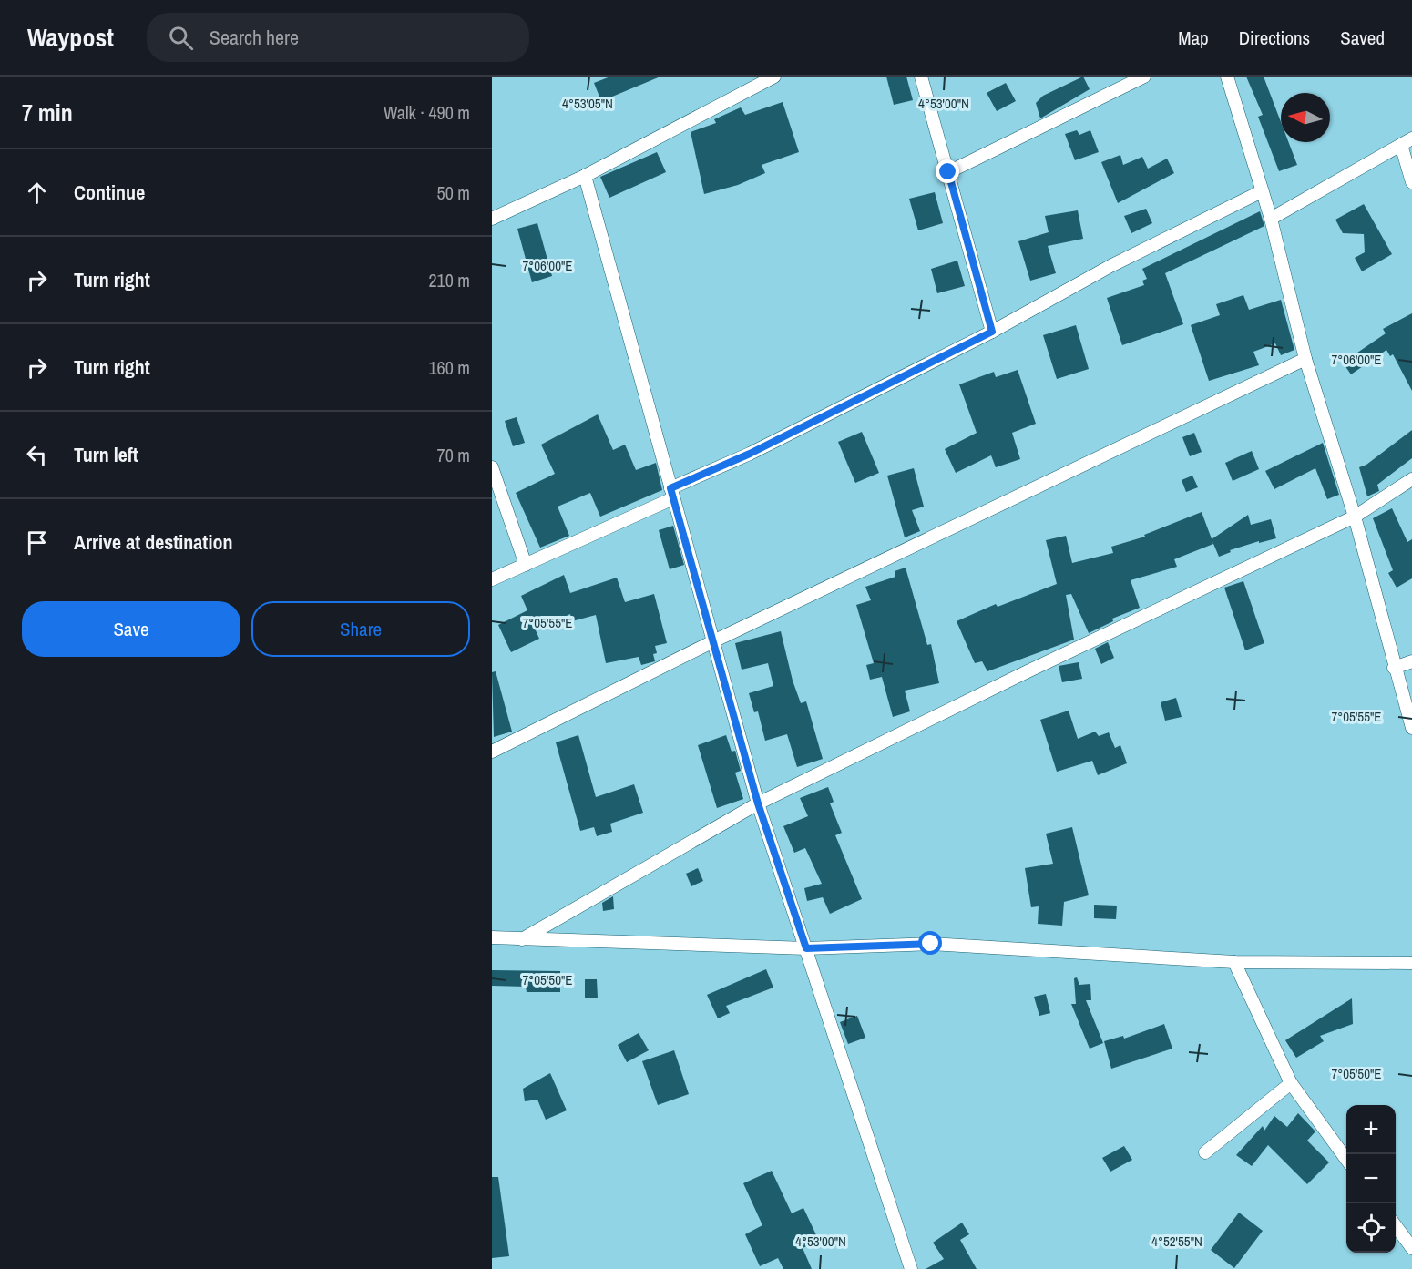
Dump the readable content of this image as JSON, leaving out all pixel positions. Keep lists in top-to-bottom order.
{
  "north": "left",
  "page": {
    "header": "Waypost",
    "search": "Search here",
    "nav": ["Map", "Directions", "Saved"],
    "heading": ["7 min", "Walk · 490 m"],
    "list": [
      ["Continue", "50 m"],
      ["Turn right", "210 m"],
      ["Turn right", "160 m"],
      ["Turn left", "70 m"],
      "Arrive at destination"
    ],
    "buttons": ["Save", "Share"],
    "map_buttons": ["+", "−"]
  },
  "coordinates": [
    "4°53'05\"N",
    "4°53'00\"N",
    "7°06'00\"E",
    "7°05'55\"E",
    "7°05'50\"E",
    "4°52'55\"N"
  ]
}
